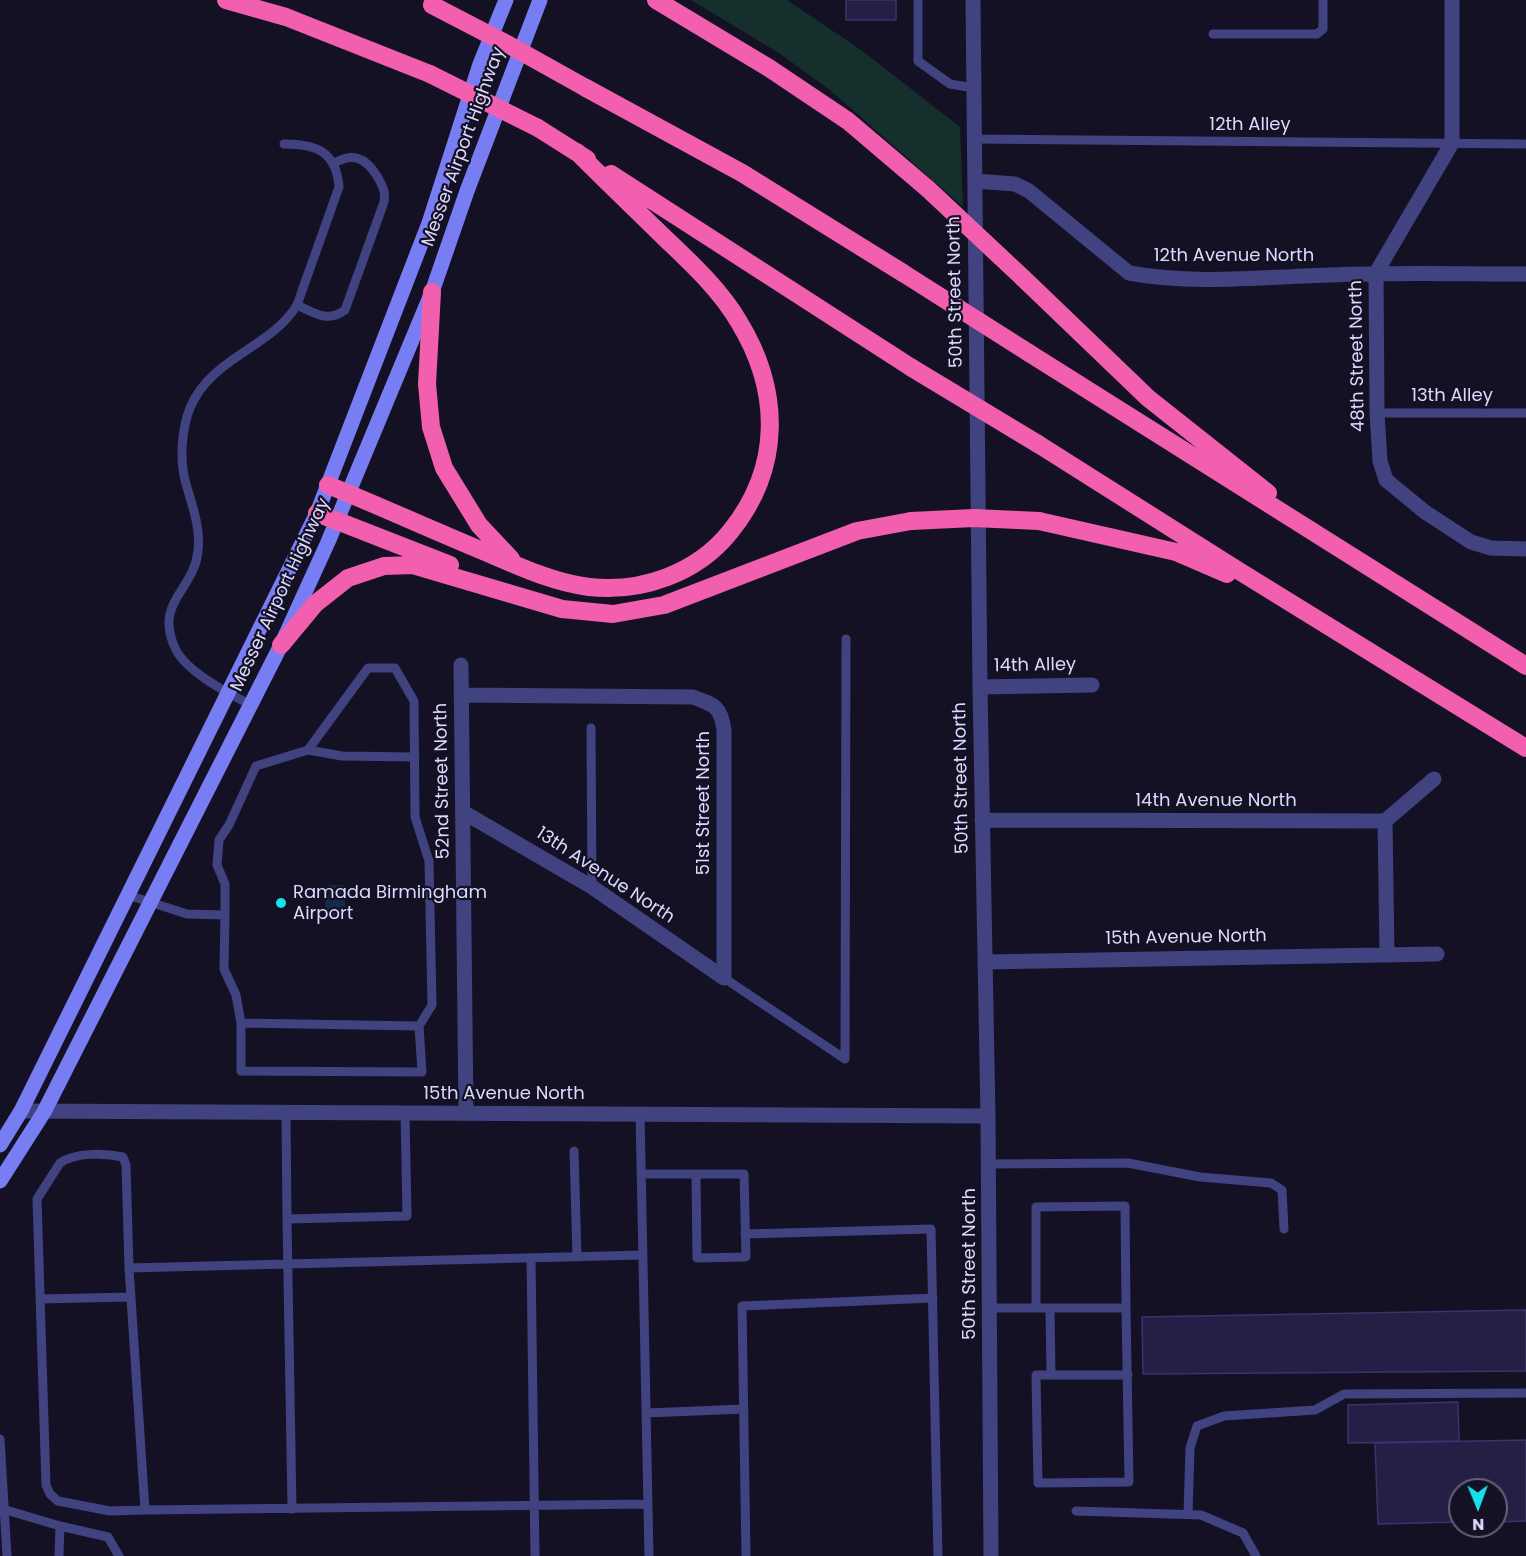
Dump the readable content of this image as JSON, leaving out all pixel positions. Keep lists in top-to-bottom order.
{
  "streets": {
    "main road": ["Messer Airport Highway"],
    "street": [
      "12th Avenue North",
      "50th Street North",
      "48th Street North",
      "14th Alley",
      "52nd Street North",
      "14th Avenue North",
      "51st Street North",
      "13th Avenue North",
      "15th Avenue North"
    ],
    "lane": ["12th Alley", "13th Alley"]
  },
  "crossings": [
    ["12th Alley", "50th Street North"],
    ["12th Alley", "48th Street North"],
    ["Messer Airport Highway", "15th Avenue North"],
    ["12th Avenue North", "50th Street North"],
    ["12th Avenue North", "48th Street North"],
    ["50th Street North", "14th Alley"],
    ["50th Street North", "14th Avenue North"],
    ["50th Street North", "15th Avenue North"],
    ["48th Street North", "13th Alley"],
    ["52nd Street North", "51st Street North"],
    ["52nd Street North", "13th Avenue North"],
    ["52nd Street North", "15th Avenue North"],
    ["51st Street North", "13th Avenue North"]
  ],
  "places": ["Ramada Birmingham Airport"],
  "north": "bottom"
}
